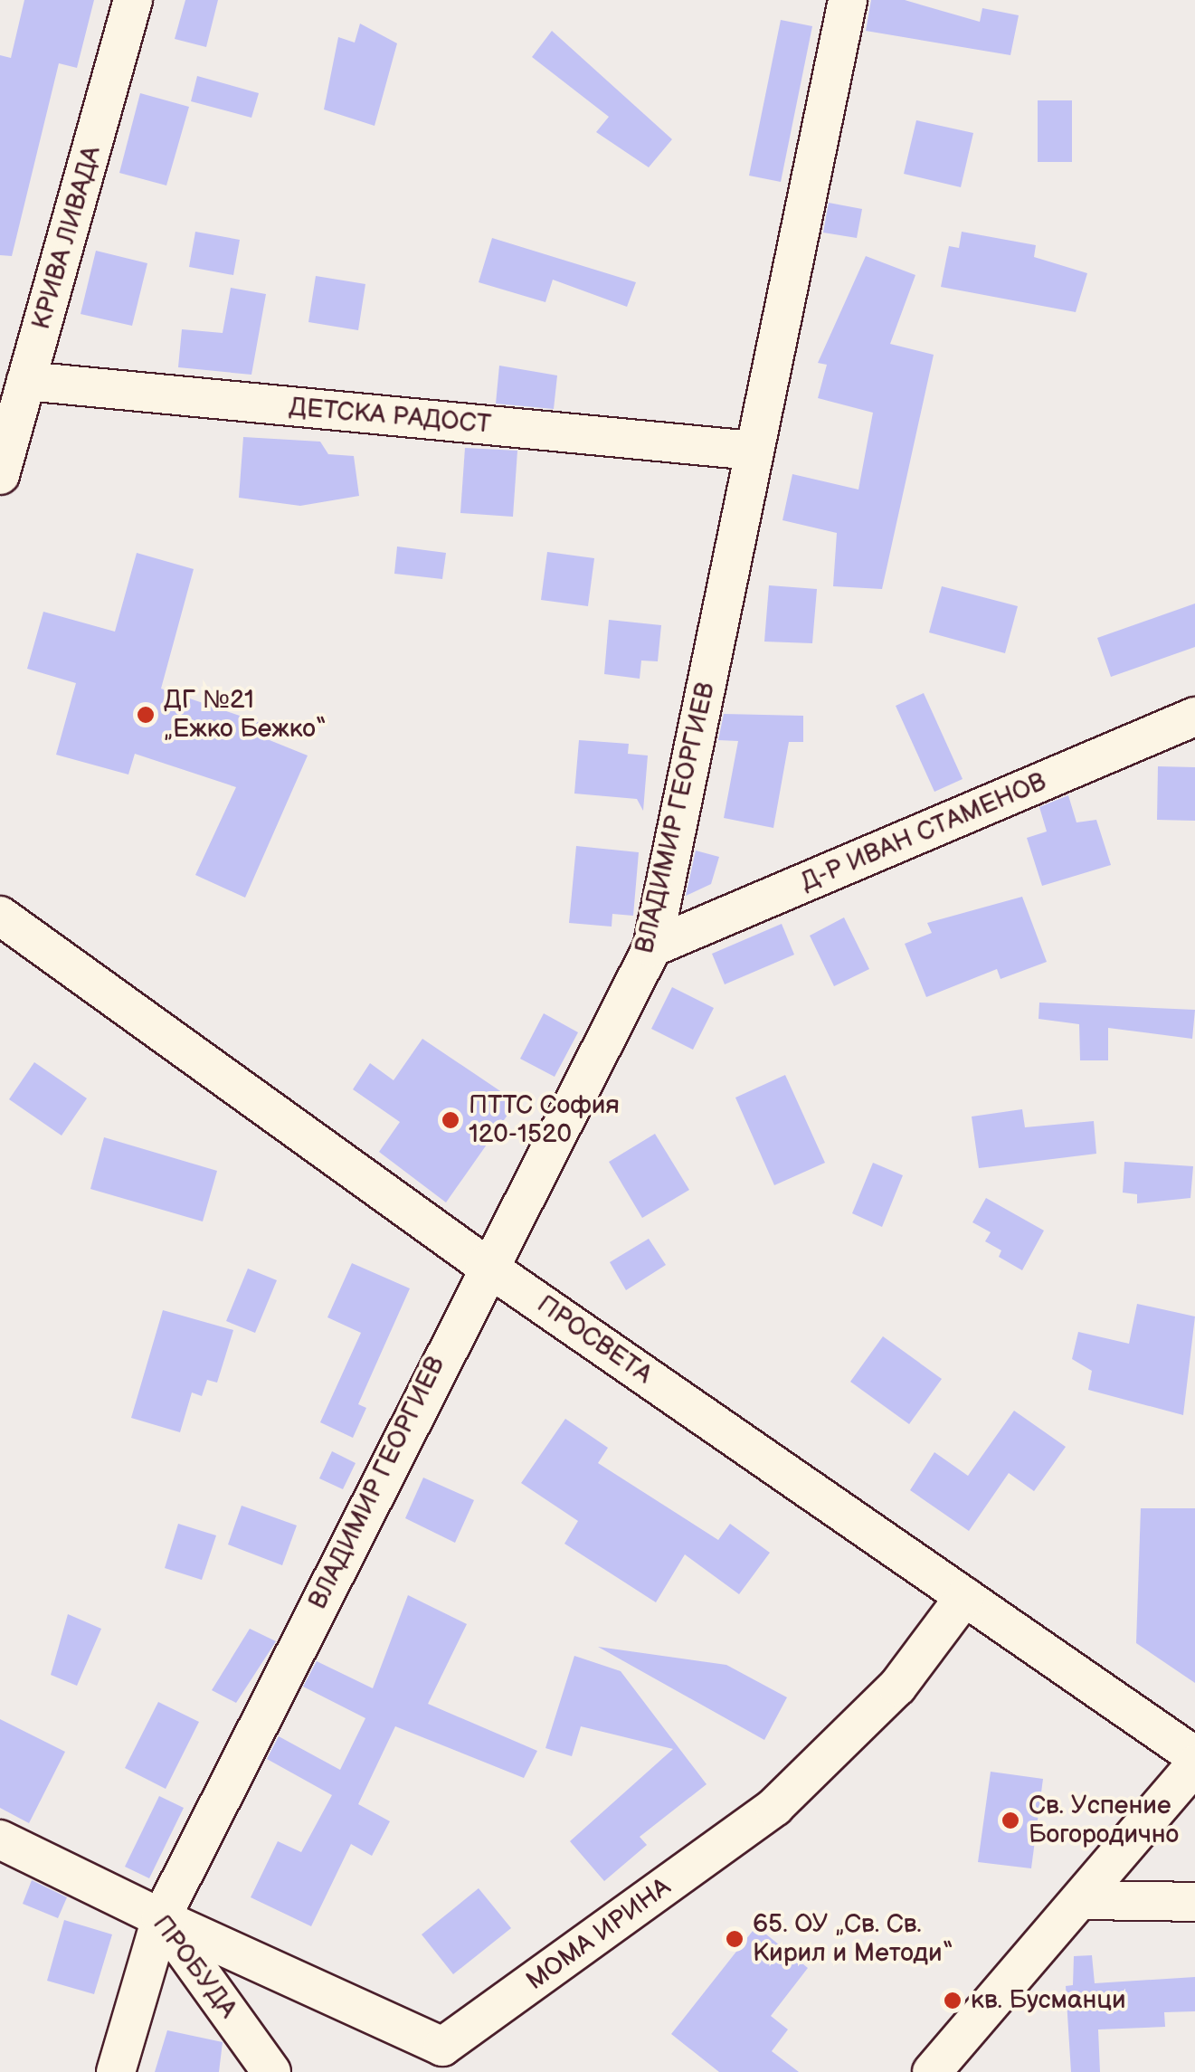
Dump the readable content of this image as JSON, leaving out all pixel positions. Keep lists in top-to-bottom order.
{
  "streets": {
    "street": [
      "КРИВА ЛИВАДА",
      "ДЕТСКА РАДОСТ",
      "ВЛАДИМИР ГЕОРГИЕВ",
      "Д-Р ИВАН СТАМЕНОВ",
      "ПРОСВЕТА",
      "МОМА ИРИНА",
      "ПРОБУДА"
    ]
  },
  "crossings": [
    ["КРИВА ЛИВАДА", "ДЕТСКА РАДОСТ"],
    ["ДЕТСКА РАДОСТ", "ВЛАДИМИР ГЕОРГИЕВ"],
    ["ВЛАДИМИР ГЕОРГИЕВ", "Д-Р ИВАН СТАМЕНОВ"],
    ["ВЛАДИМИР ГЕОРГИЕВ", "ПРОСВЕТА"],
    ["ВЛАДИМИР ГЕОРГИЕВ", "МОМА ИРИНА"],
    ["ВЛАДИМИР ГЕОРГИЕВ", "ПРОБУДА"],
    ["ПРОСВЕТА", "МОМА ИРИНА"],
    ["МОМА ИРИНА", "ПРОБУДА"]
  ],
  "places": [
    "ДГ №21 „Ежко Бежко“",
    "ПТТС София 120-1520",
    "Св. Успение Богородично",
    "65. ОУ „Св. Св. Кирил и Методи“",
    "кв. Бусманци"
  ]
}
